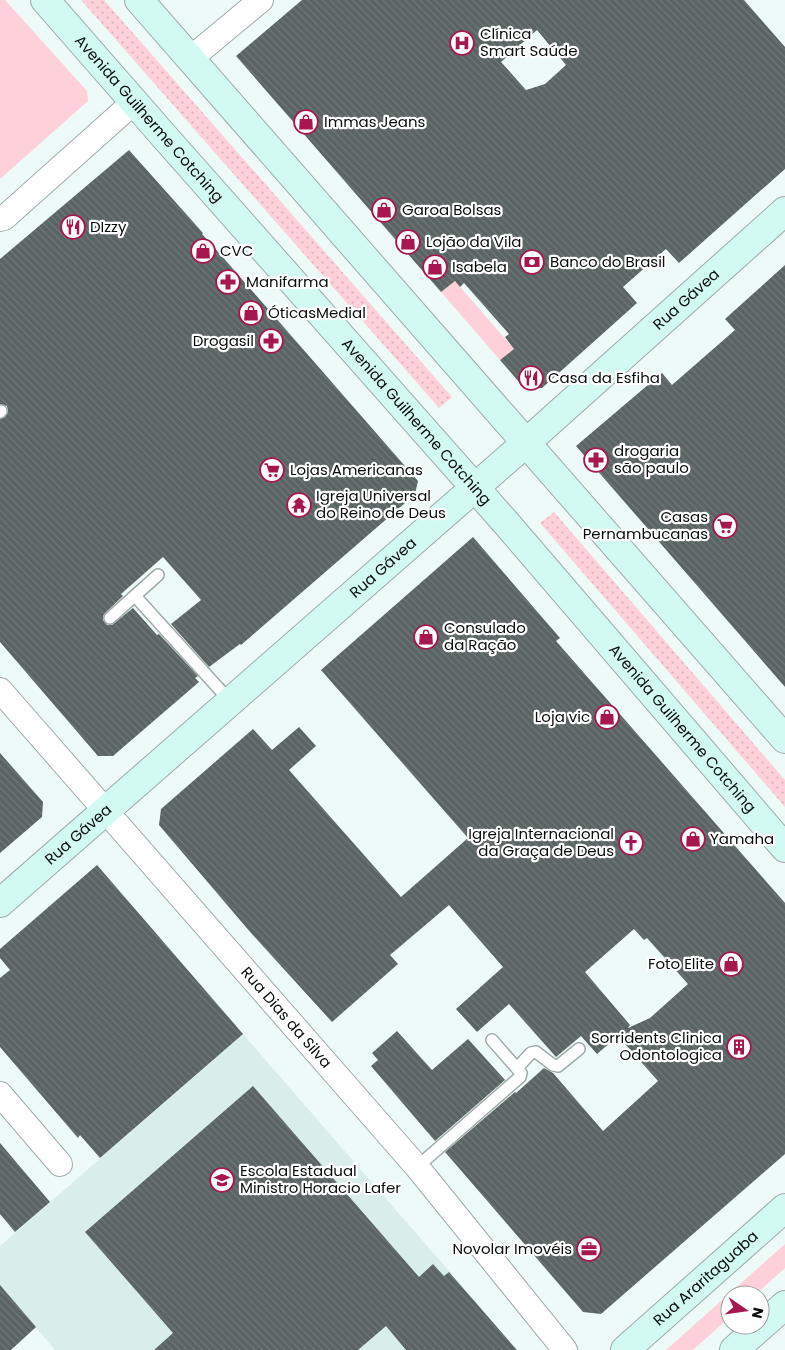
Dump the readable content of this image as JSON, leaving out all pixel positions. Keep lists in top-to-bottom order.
{
  "streets": {
    "main road": ["Avenida Guilherme Cotching", "Rua Gávea", "Rua Araritaguaba"],
    "street": ["Rua Dias da Silva"]
  },
  "crossings": [
    ["Avenida Guilherme Cotching", "Rua Gávea"],
    ["Rua Gávea", "Rua Dias da Silva"]
  ],
  "places": {
    "hospital": ["Clínica Smart Saúde"],
    "shop": [
      "Immas Jeans",
      "Garoa Bolsas",
      "Lojão da Vila",
      "CVC",
      "Isabela",
      "ÓticasMedial",
      "Consulado da Ração",
      "Loja vic",
      "Yamaha",
      "Foto Elite"
    ],
    "restaurant": ["DIzzy", "Casa da Esfiha"],
    "bank": ["Banco do Brasil"],
    "pharmacy": ["Manifarma", "Drogasil", "drogaria são paulo"],
    "supermarket": ["Lojas Americanas", "Casas Pernambucanas"],
    "temple": ["Igreja Universal do Reino de Deus"],
    "church": ["Igreja Internacional da Graça de Deus"],
    "building": ["Sorridents Clinica Odontologica"],
    "school or university": ["Escola Estadual Ministro Horacio Lafer"],
    "office": ["Novolar Imovéis"]
  },
  "north": "right"
}
